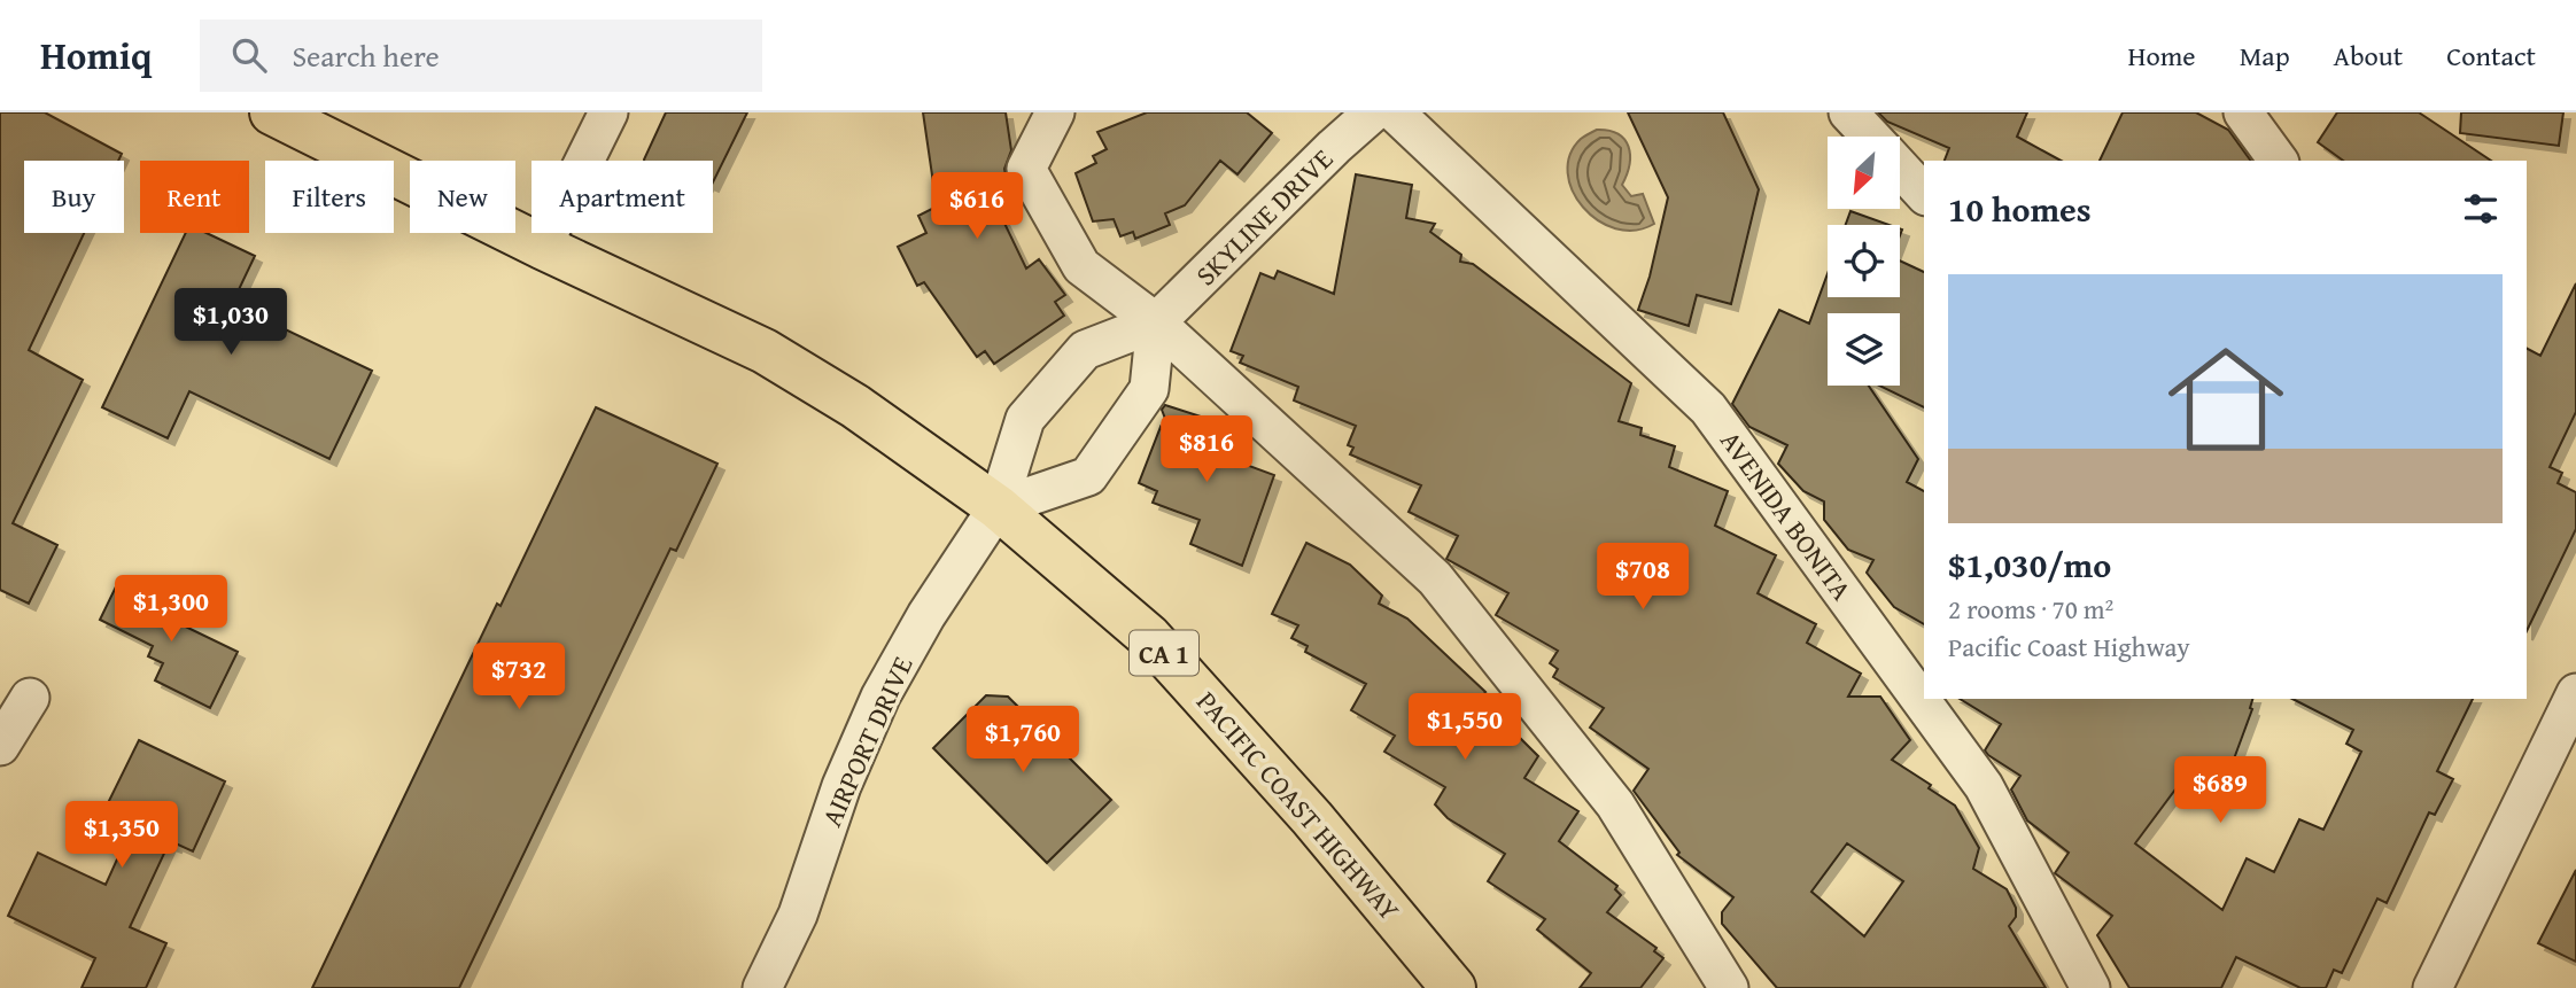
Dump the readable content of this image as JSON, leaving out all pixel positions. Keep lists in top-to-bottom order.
{
  "streets": {
    "highway": ["CA 1", "PACIFIC COAST HIGHWAY"],
    "street": ["SKYLINE DRIVE", "AVENIDA BONITA", "AIRPORT DRIVE"]
  },
  "crossings": [
    ["SKYLINE DRIVE", "AIRPORT DRIVE"],
    ["SKYLINE DRIVE", "PACIFIC COAST HIGHWAY"],
    ["AIRPORT DRIVE", "PACIFIC COAST HIGHWAY"]
  ],
  "north": "bottom left",
  "page": {
    "header": "Homiq",
    "search": "Search here",
    "nav": [
      "Home",
      "Map",
      "About",
      "Contact"
    ],
    "chip": [
      "Buy",
      "Rent",
      "Filters",
      "New",
      "Apartment"
    ],
    "heading": "10 homes",
    "price": [
      "$616",
      "$1,030",
      "$816",
      "$708",
      "$1,300",
      "$732",
      "$1,550",
      "$1,760",
      "$689",
      "$1,350"
    ],
    "list": [
      {
        "name": "$1,030/mo",
        "note": "2 rooms · 70 m² · Pacific Coast Highway"
      }
    ]
  }
}
